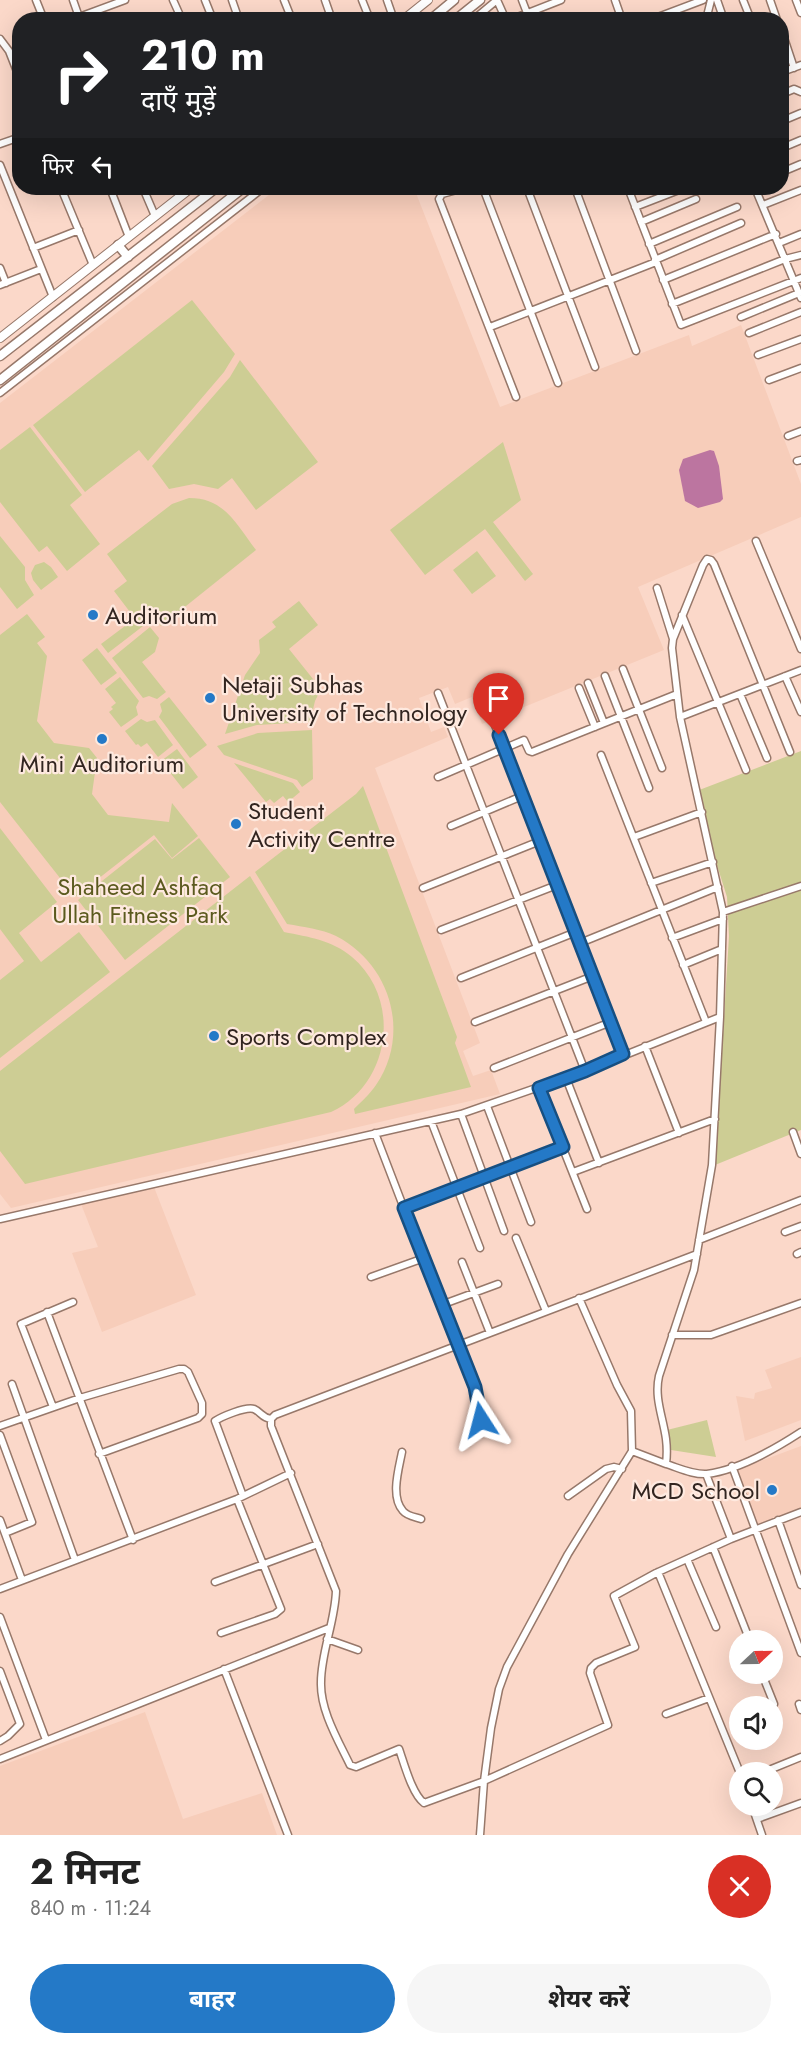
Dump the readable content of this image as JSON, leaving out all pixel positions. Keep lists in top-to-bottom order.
{
  "parks": ["Shaheed Ashfaq Ullah Fitness Park"],
  "places": [
    "Auditorium",
    "Netaji Subhas University of Technology",
    "Mini Auditorium",
    "Student Activity Centre",
    "Sports Complex",
    "MCD School"
  ],
  "north": "right",
  "page": {
    "turn": ["210 m", "दाएँ मुड़ें"],
    "then": "फिर",
    "heading": ["2 मिनट", "840 m · 11:24"],
    "buttons": ["बाहर", "शेयर करें"]
  }
}
